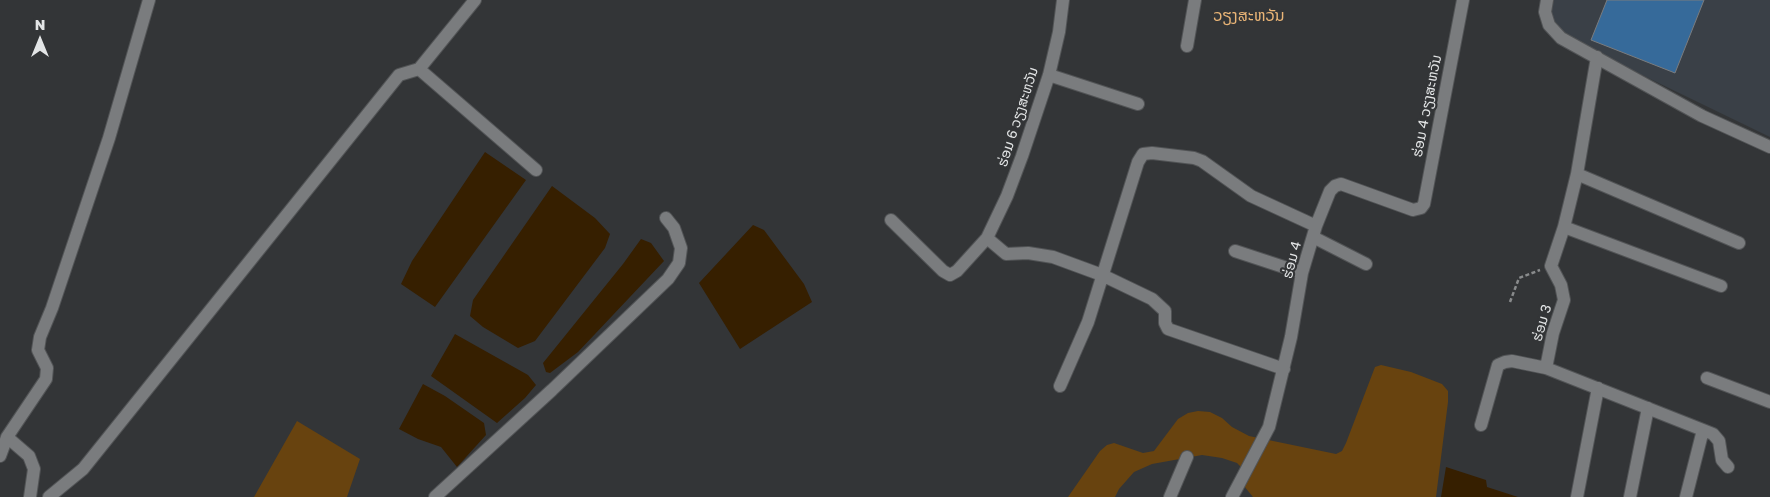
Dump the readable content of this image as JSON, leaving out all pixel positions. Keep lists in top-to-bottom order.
{
  "streets": {
    "street": [
      "ຮ່ອມ 4 ວຽງສະຫວັນ",
      "ຮ່ອມ 6 ວຽງສະຫວັນ",
      "ຮ່ອມ 4",
      "ຮ່ອມ 3"
    ]
  },
  "crossings": [
    ["ຮ່ອມ 4 ວຽງສະຫວັນ", "ຮ່ອມ 4"]
  ],
  "districts": ["ວຽງສະຫວັນ"],
  "north": "top"
}
